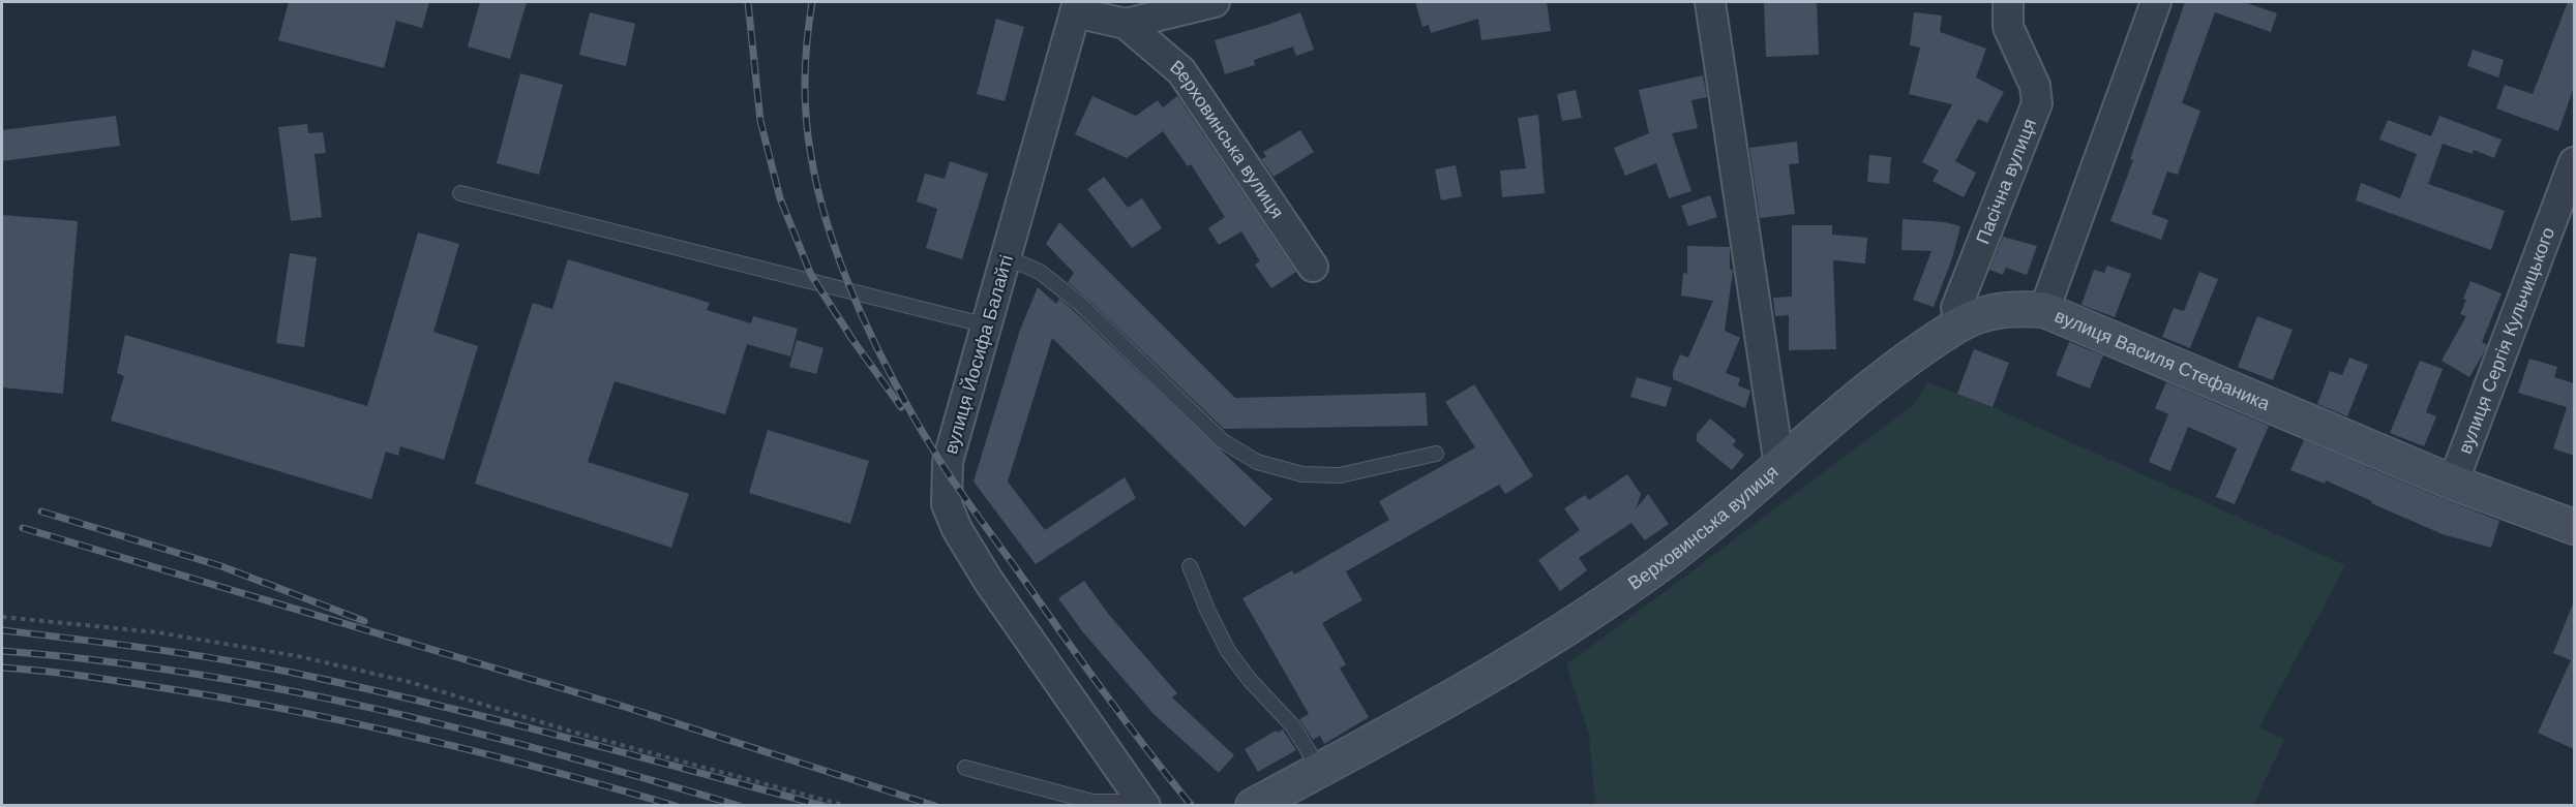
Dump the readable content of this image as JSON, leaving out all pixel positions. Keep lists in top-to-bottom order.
{
  "streets": {
    "street": [
      "Верховинська вулиця",
      "Пасічна вулиця",
      "вулиця Сергія Кульчицького",
      "вулиця Йосифа Балайті",
      "вулиця Василя Стефаника"
    ]
  },
  "crossings": [
    ["Верховинська вулиця", "вулиця Йосифа Балайті"],
    ["Верховинська вулиця", "вулиця Василя Стефаника"],
    ["Пасічна вулиця", "вулиця Василя Стефаника"],
    ["вулиця Сергія Кульчицького", "вулиця Василя Стефаника"]
  ]
}
